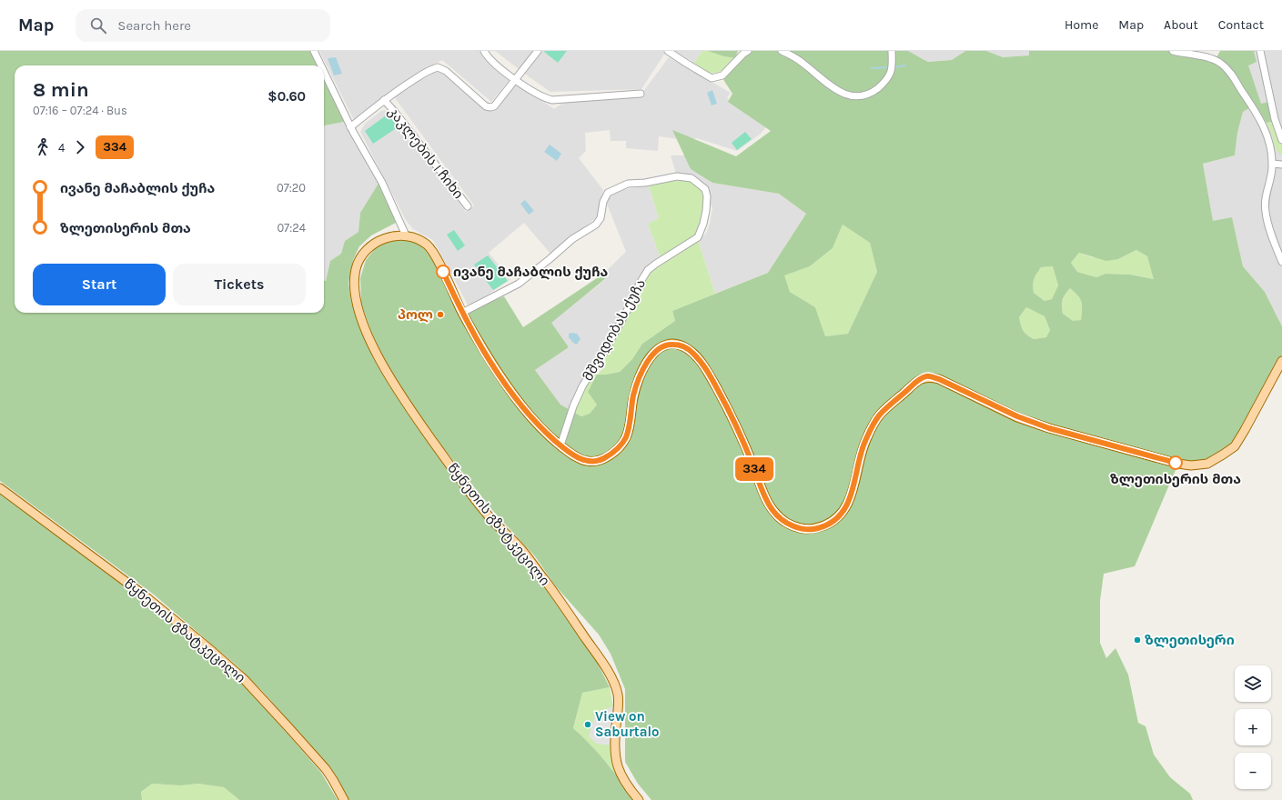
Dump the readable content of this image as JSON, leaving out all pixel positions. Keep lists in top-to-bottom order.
{
  "streets": {
    "main road": ["წყნეთის გზატკეცილი"],
    "street": ["კაკლების I ჩიხი", "მშვიდობას ქუჩა"]
  },
  "places": [
    "ივანე მაჩაბლის ქუჩა",
    "პოლ",
    "ზლეთისერის მთა",
    "ზლეთისერი",
    "View on Saburtalo"
  ],
  "lines": ["bus line 334"],
  "page": {
    "header": "Map",
    "search": "Search here",
    "nav": [
      "Home",
      "Map",
      "About",
      "Contact"
    ],
    "on_map": "334",
    "heading": ["8 min", "07:16 – 07:24 · Bus", "$0.60"],
    "legs": ["4", "334"],
    "list": [
      {
        "name": "ივანე მაჩაბლის ქუჩა",
        "value": "07:20"
      },
      {
        "name": "ზლეთისერის მთა",
        "value": "07:24"
      }
    ],
    "buttons": ["Start", "Tickets"],
    "map_buttons": ["+", "−"]
  }
}
